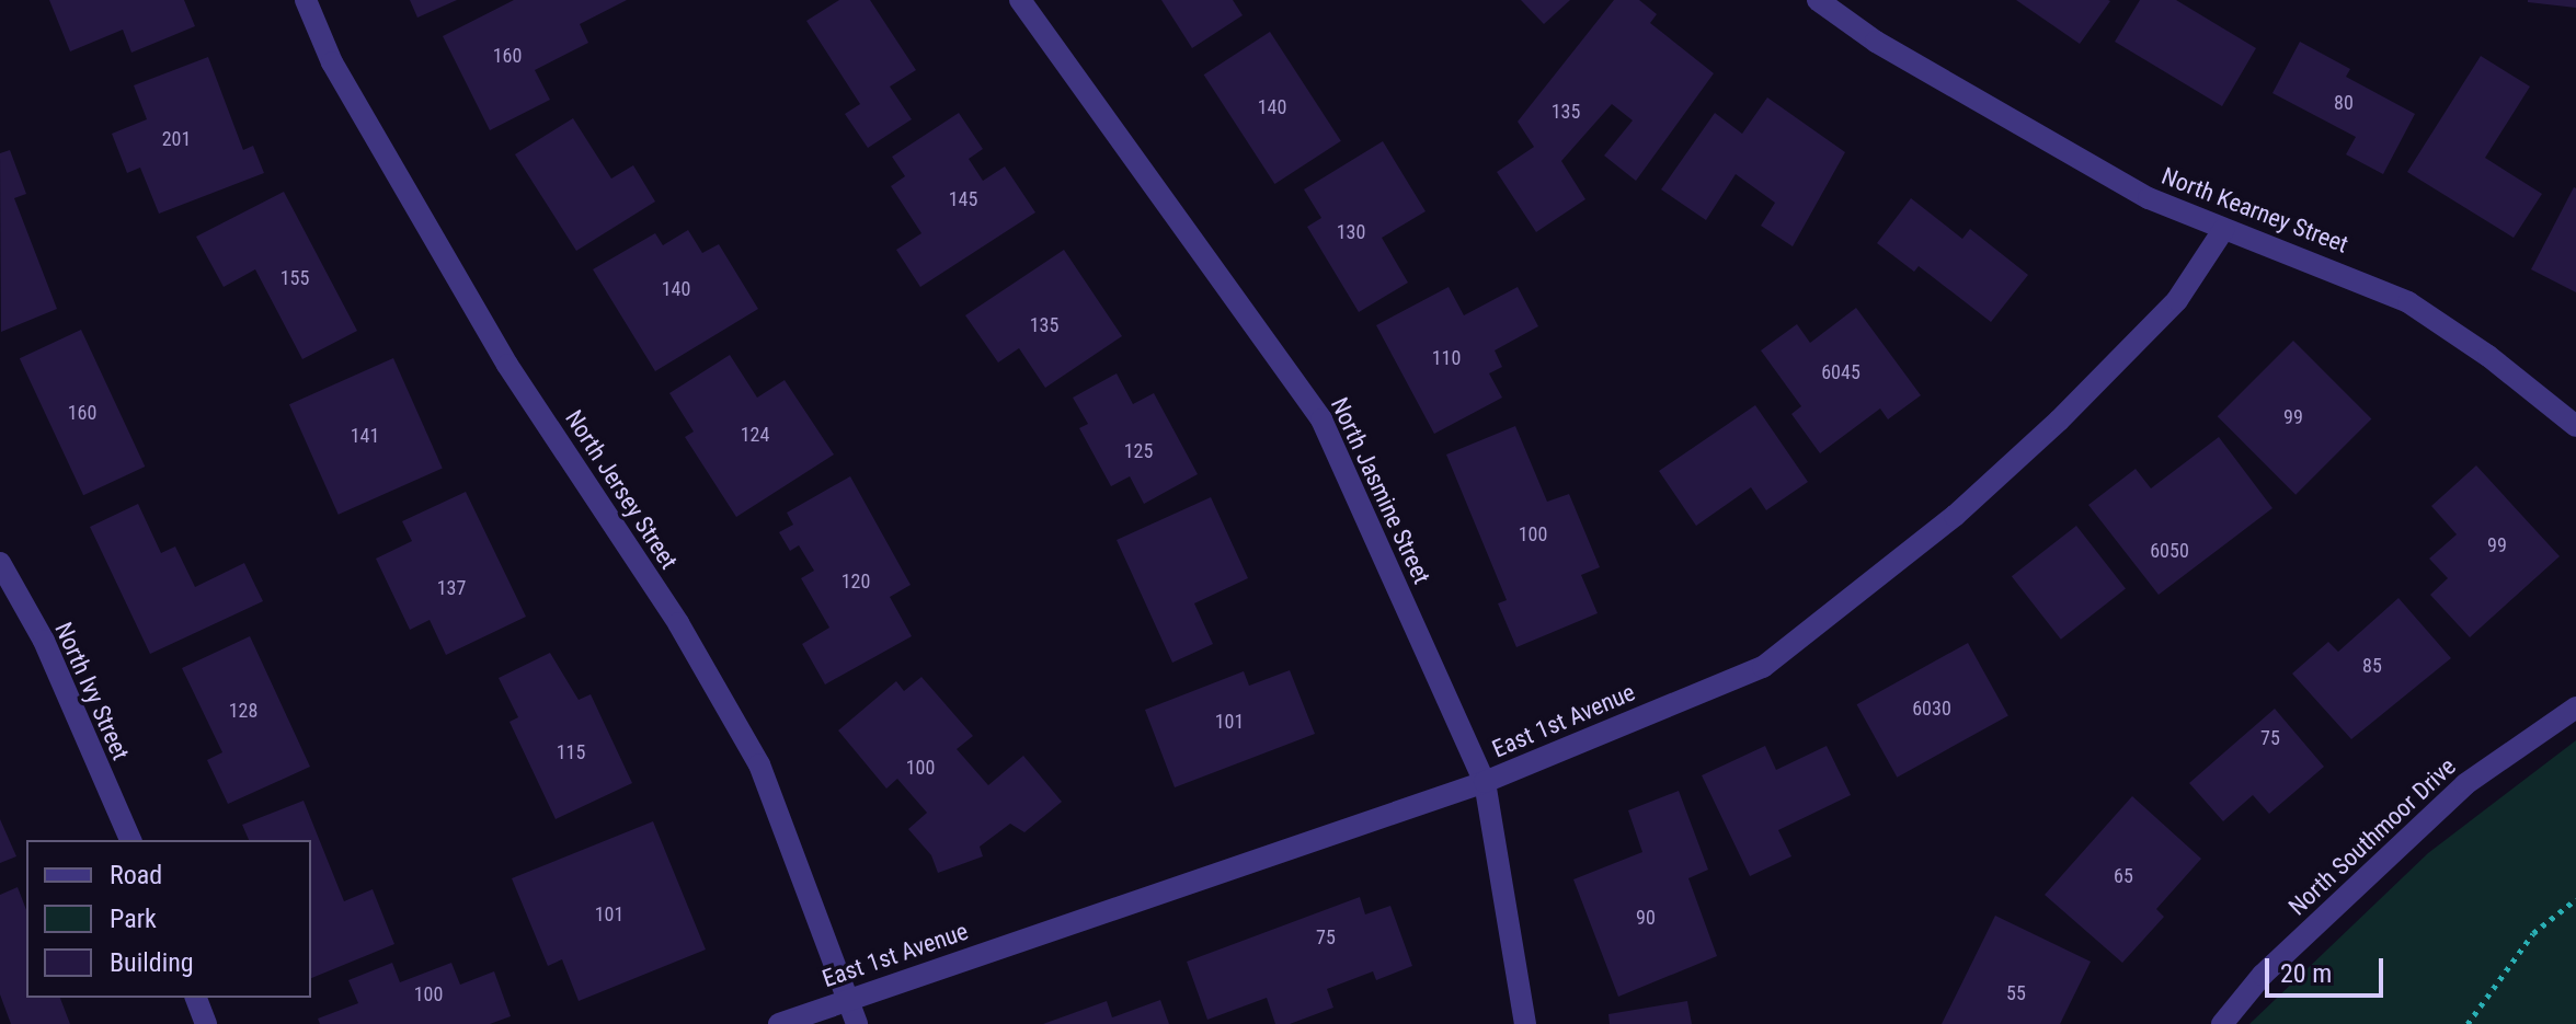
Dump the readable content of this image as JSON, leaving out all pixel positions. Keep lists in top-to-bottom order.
{
  "streets": {
    "street": [
      "North Kearney Street",
      "North Jersey Street",
      "North Jasmine Street",
      "North Ivy Street",
      "East 1st Avenue",
      "North Southmoor Drive"
    ]
  },
  "crossings": [
    ["North Kearney Street", "East 1st Avenue"],
    ["North Jersey Street", "East 1st Avenue"],
    ["North Jasmine Street", "East 1st Avenue"]
  ],
  "house_numbers": [
    "160",
    "80",
    "140",
    "135",
    "201",
    "145",
    "130",
    "155",
    "140",
    "135",
    "110",
    "6045",
    "160",
    "99",
    "124",
    "141",
    "125",
    "100",
    "99",
    "6050",
    "120",
    "137",
    "85",
    "6030",
    "128",
    "101",
    "75",
    "115",
    "100",
    "65",
    "101",
    "90",
    "75",
    "55",
    "100"
  ],
  "legend": ["Road", "Park", "Building"],
  "scale_bar": "20 m"
}
